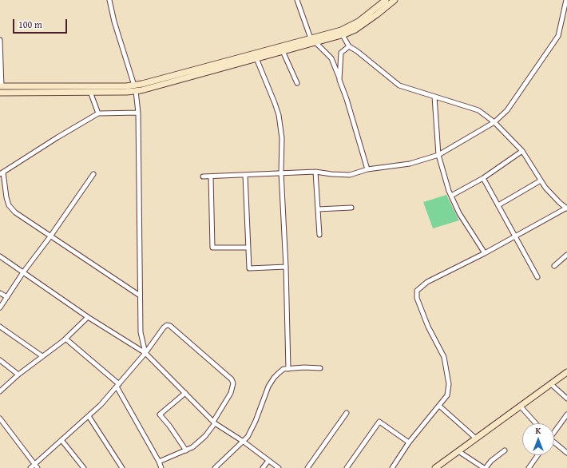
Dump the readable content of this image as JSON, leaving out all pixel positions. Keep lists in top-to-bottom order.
{
  "scale_bar": "100 m",
  "north": "top"
}
